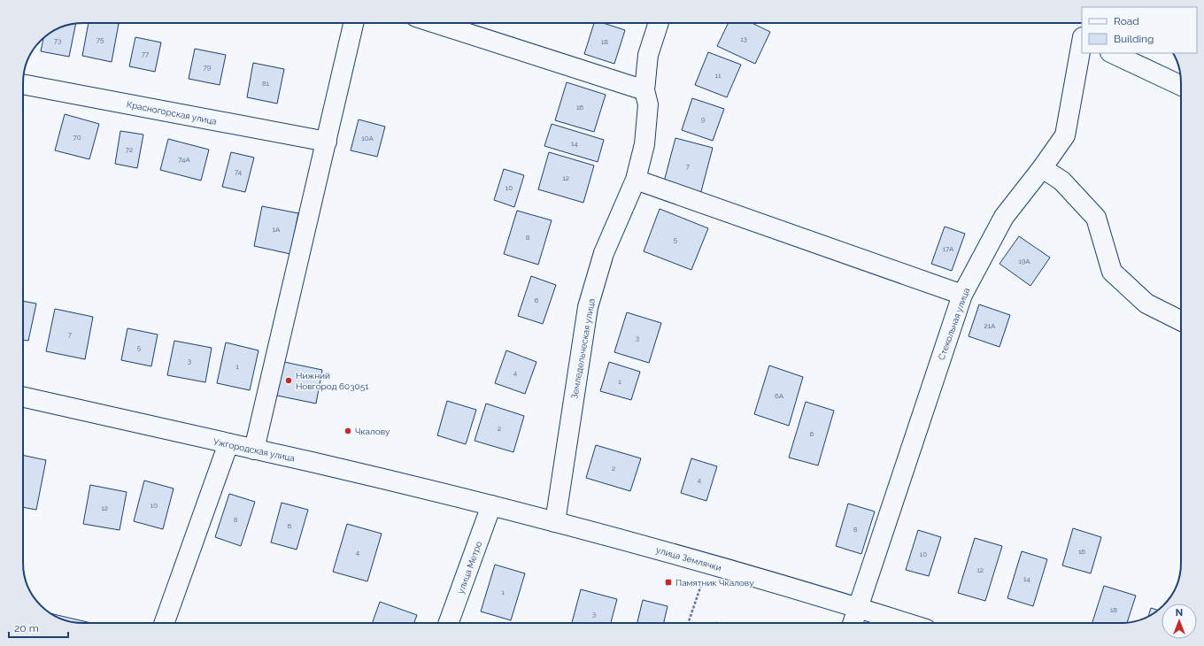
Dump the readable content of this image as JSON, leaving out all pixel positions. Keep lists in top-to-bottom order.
{
  "streets": {
    "street": [
      "Красногорская улица",
      "Стекольная улица",
      "Земледельческая улица",
      "Ужгородская улица",
      "улица Землячки",
      "улица Метро"
    ]
  },
  "crossings": [
    ["Стекольная улица", "улица Землячки"],
    ["Земледельческая улица", "улица Землячки"],
    ["Ужгородская улица", "улица Землячки"],
    ["Ужгородская улица", "улица Метро"],
    ["улица Землячки", "улица Метро"]
  ],
  "places": {
    "other": ["Нижний Новгород 603051", "Чкалову"],
    "transit": ["Памятник Чкалову"]
  },
  "house_numbers": [
    "13",
    "75",
    "73",
    "18",
    "77",
    "79",
    "11",
    "81",
    "16",
    "9",
    "70",
    "10А",
    "14",
    "72",
    "74А",
    "7",
    "74",
    "12",
    "10",
    "1А",
    "8",
    "5",
    "17А",
    "19А",
    "6",
    "21А",
    "7",
    "3",
    "5",
    "3",
    "1",
    "4",
    "1",
    "6А",
    "2",
    "6",
    "2",
    "4",
    "10",
    "12",
    "8",
    "6",
    "8",
    "16",
    "4",
    "10",
    "12",
    "14",
    "1",
    "18",
    "3"
  ],
  "legend": ["Road", "Building"],
  "scale_bar": "20 m",
  "north": "top"
}
